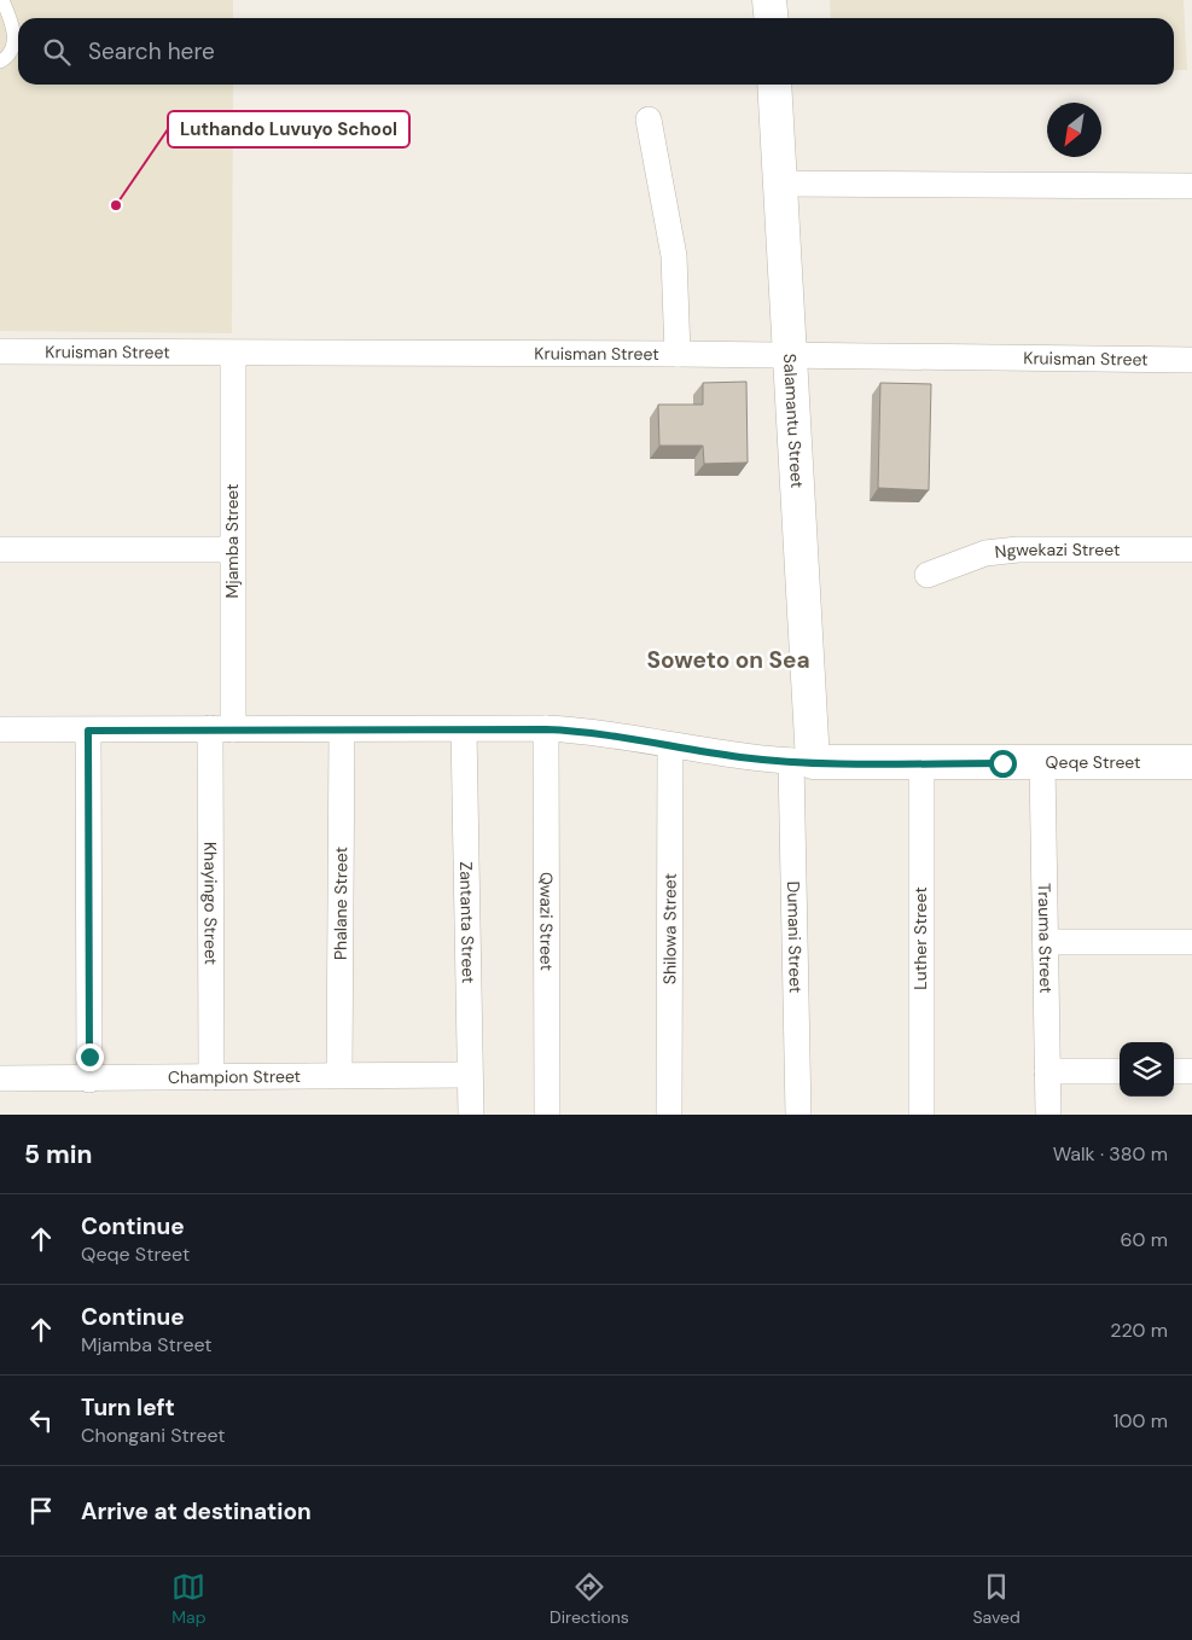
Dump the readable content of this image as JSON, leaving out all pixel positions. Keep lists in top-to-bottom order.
{
  "streets": {
    "street": [
      "Kruisman Street",
      "Salamantu Street",
      "Mjamba Street",
      "Ngwekazi Street",
      "Qeqe Street",
      "Phalane Street",
      "Khayingo Street",
      "Qwazi Street",
      "Zantanta Street",
      "Shilowa Street",
      "Dumani Street",
      "Luther Street",
      "Trauma Street",
      "Champion Street"
    ]
  },
  "crossings": [
    ["Kruisman Street", "Salamantu Street"],
    ["Kruisman Street", "Mjamba Street"],
    ["Salamantu Street", "Qeqe Street"],
    ["Salamantu Street", "Dumani Street"],
    ["Mjamba Street", "Khayingo Street"],
    ["Qeqe Street", "Dumani Street"],
    ["Qeqe Street", "Luther Street"],
    ["Qeqe Street", "Trauma Street"],
    ["Phalane Street", "Champion Street"],
    ["Khayingo Street", "Champion Street"],
    ["Zantanta Street", "Champion Street"]
  ],
  "districts": ["Soweto on Sea"],
  "places": ["Luthando Luvuyo School"],
  "north": "bottom left",
  "page": {
    "search": "Search here",
    "heading": ["5 min", "Walk · 380 m"],
    "list": [
      ["Continue", "Qeqe Street", "60 m"],
      ["Continue", "Mjamba Street", "220 m"],
      ["Turn left", "Chongani Street", "100 m"],
      "Arrive at destination"
    ],
    "nav": ["Map", "Directions", "Saved"]
  }
}
